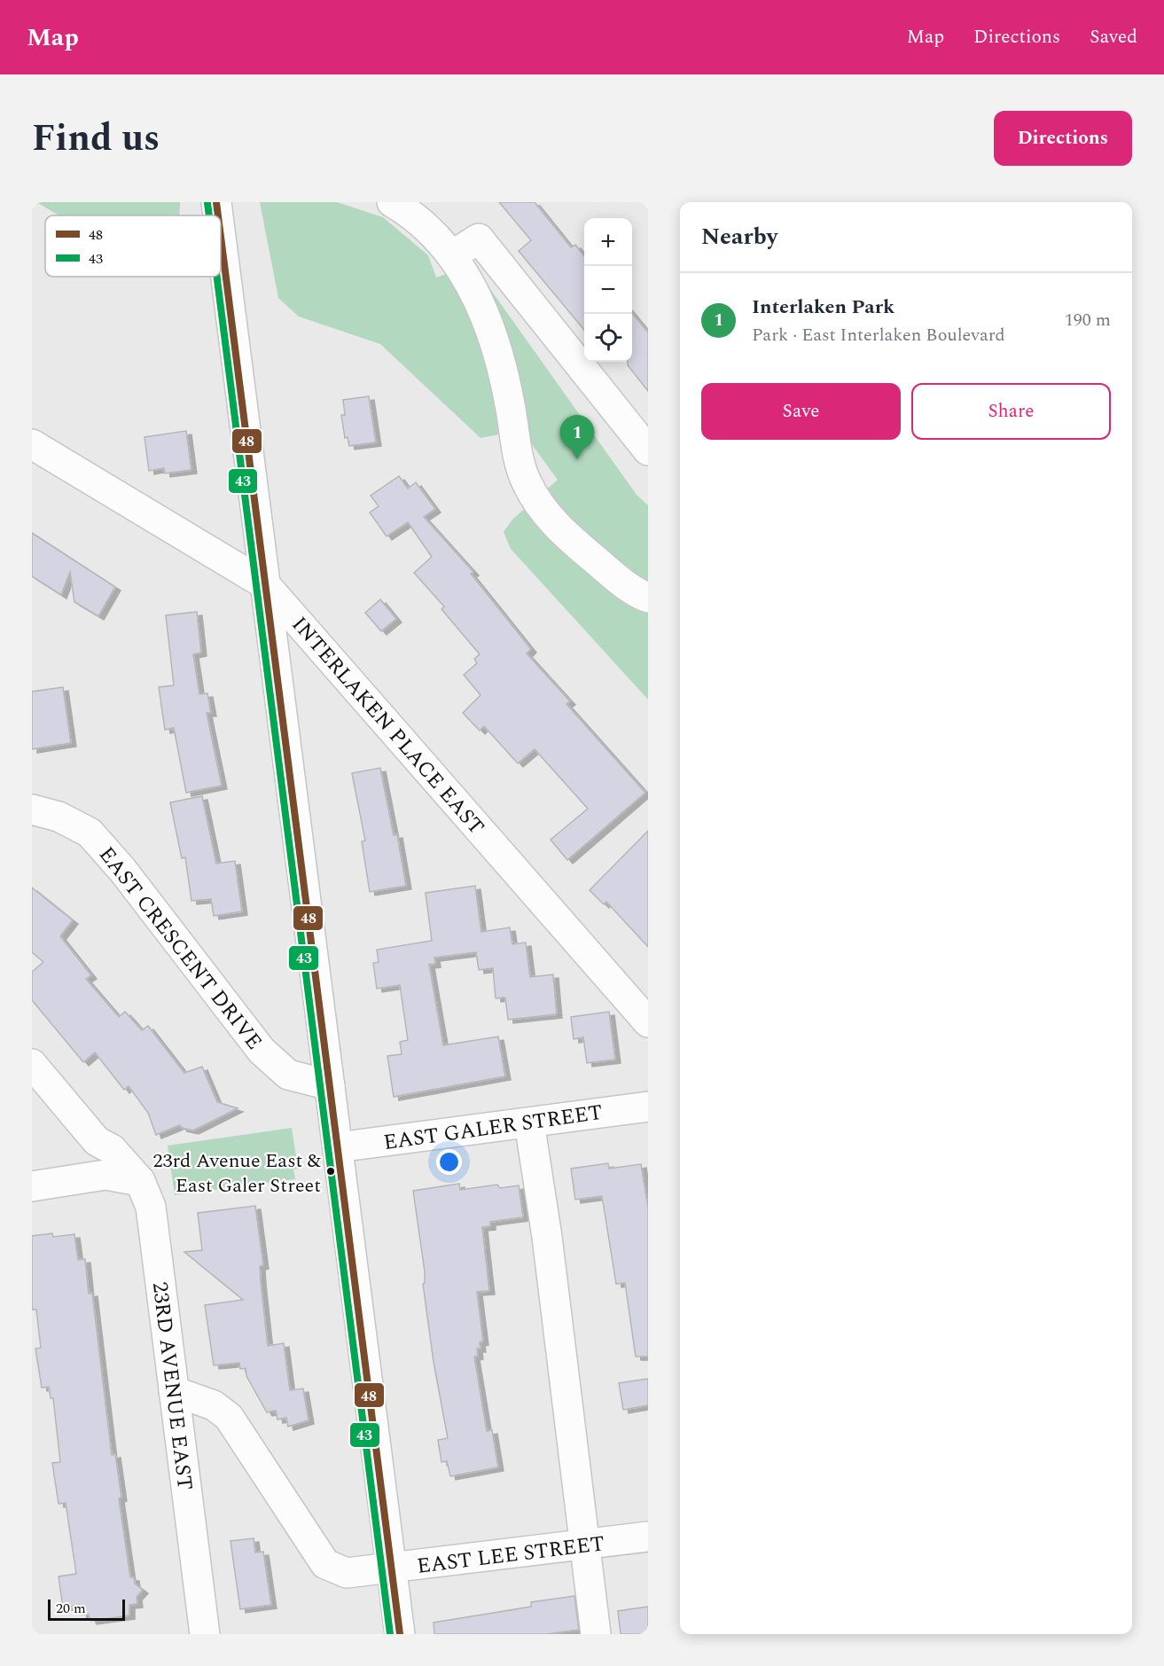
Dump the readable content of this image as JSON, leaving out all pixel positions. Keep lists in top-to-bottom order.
{
  "streets": {
    "street": [
      "INTERLAKEN PLACE EAST",
      "EAST CRESCENT DRIVE",
      "EAST GALER STREET",
      "23RD AVENUE EAST",
      "EAST LEE STREET"
    ]
  },
  "crossings": [
    ["23RD AVENUE EAST", "EAST LEE STREET"]
  ],
  "places": ["23rd Avenue East & East Galer Street"],
  "lines": ["transit line 48", "transit line 43"],
  "legend": ["48", "43"],
  "scale_bar": "20 m",
  "page": {
    "header": "Map",
    "nav": ["Map", "Directions", "Saved"],
    "title": "Find us",
    "buttons": [
      "Directions",
      ["Save", "Share"]
    ],
    "heading": "Nearby",
    "map_buttons": ["+", "−"],
    "list": [
      {
        "mark": "1",
        "name": "Interlaken Park",
        "note": "Park · East Interlaken Boulevard",
        "value": "190 m"
      }
    ],
    "pins": "1",
    "scale": "20 m"
  }
}
